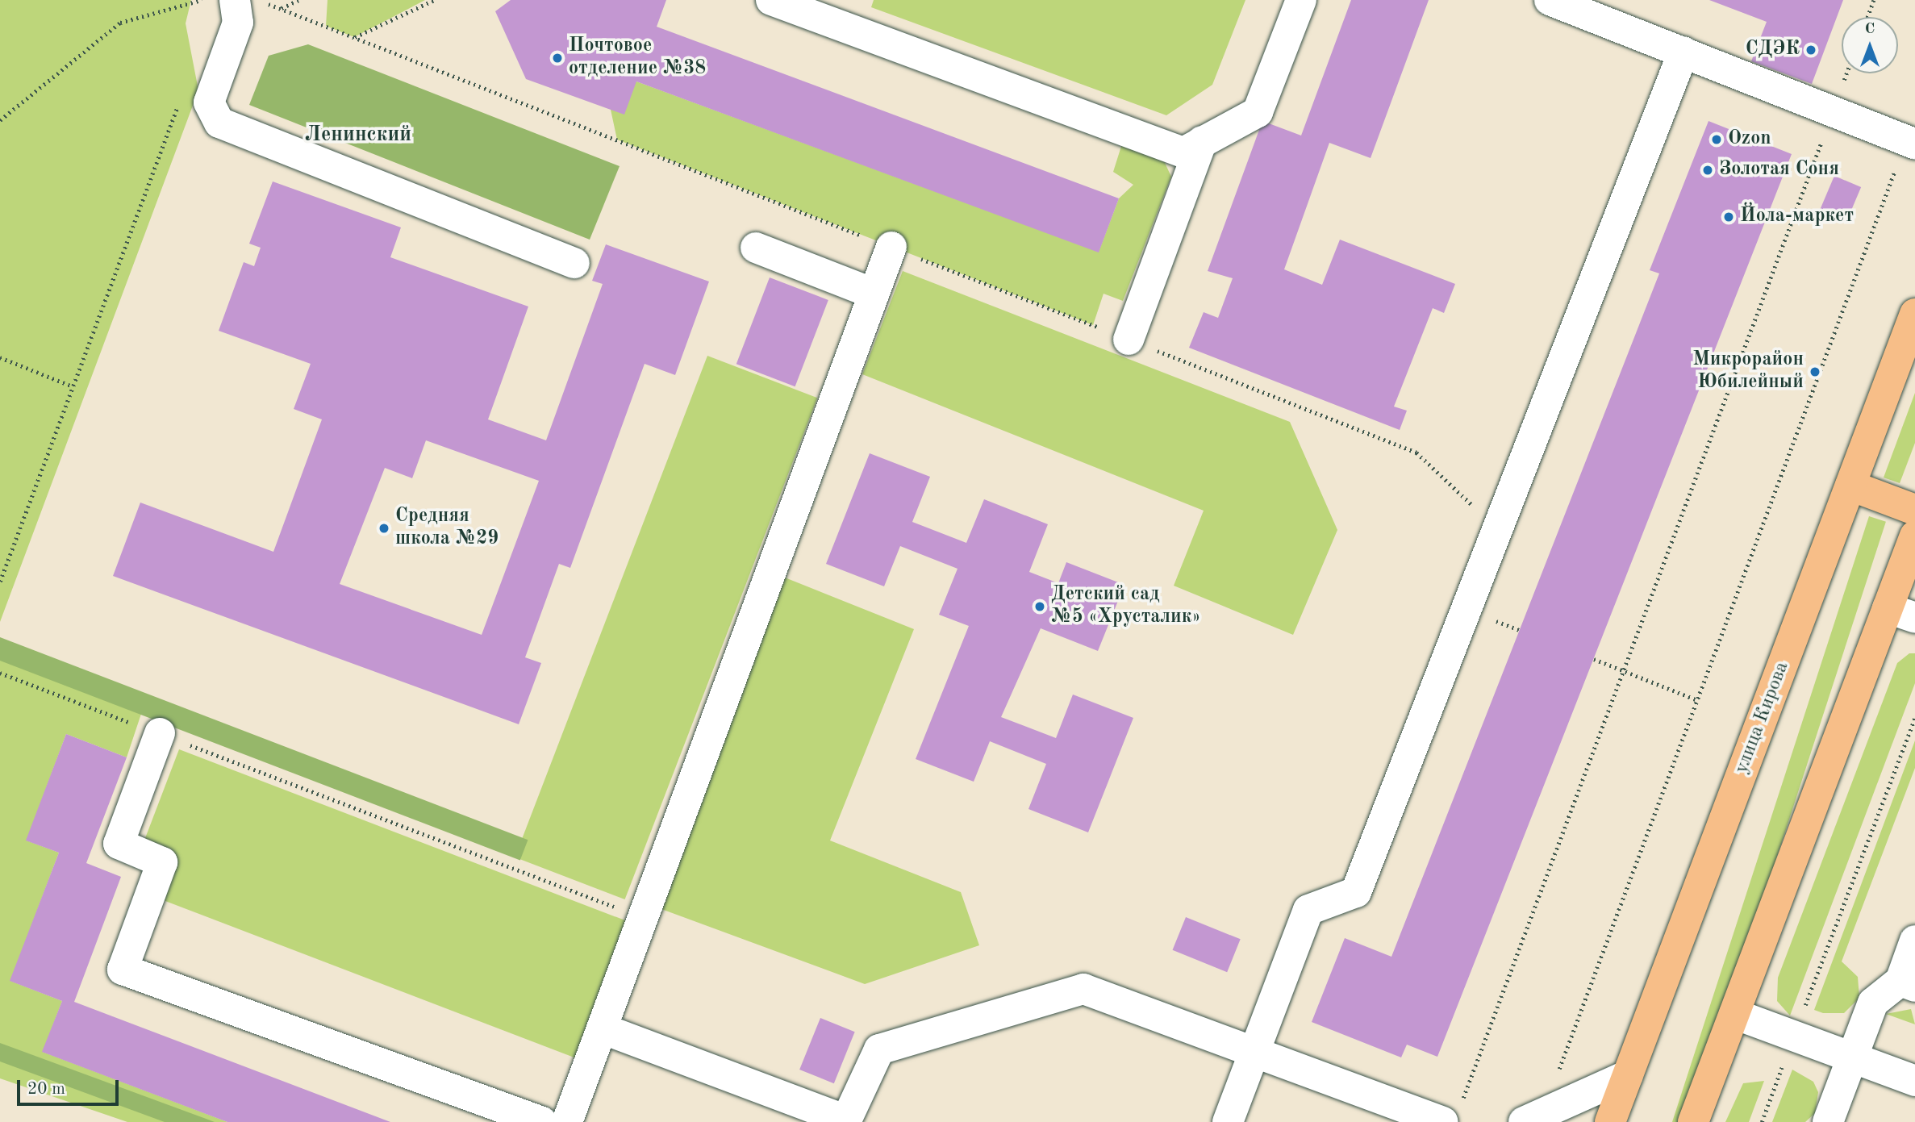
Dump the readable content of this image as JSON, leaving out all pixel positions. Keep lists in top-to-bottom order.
{
  "streets": {
    "main road": ["улица Кирова"]
  },
  "districts": ["Ленинский"],
  "places": [
    "СДЭК",
    "Почтовое отделение №38",
    "Ozon",
    "Золотая Соня",
    "Йола-маркет",
    "Микрорайон Юбилейный",
    "Средняя школа №29",
    "Детский сад №5 «Хрусталик»"
  ],
  "scale_bar": "20 m",
  "north": "top"
}
